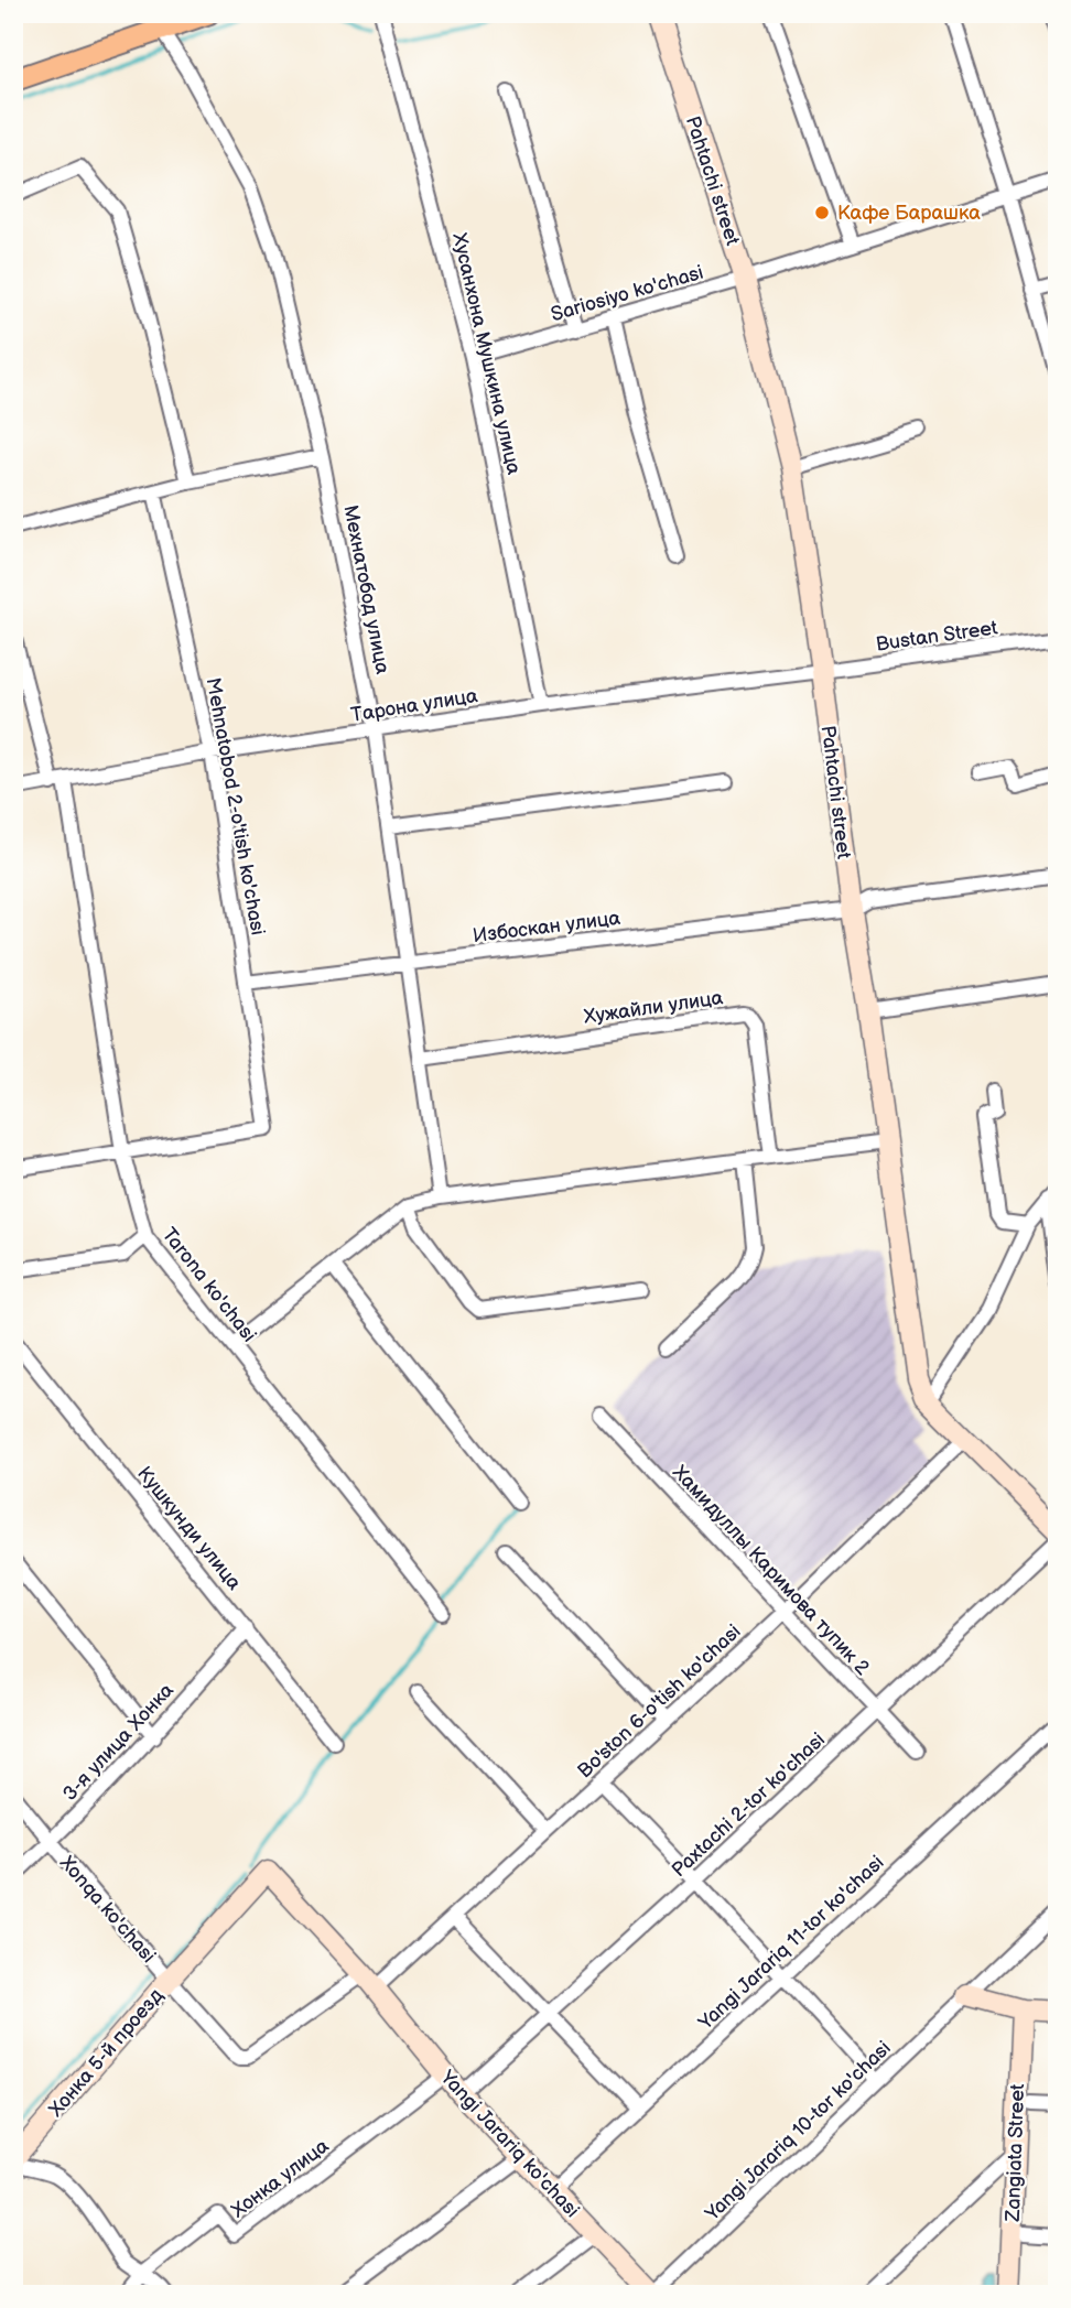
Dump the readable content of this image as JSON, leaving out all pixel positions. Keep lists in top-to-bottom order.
{
  "streets": {
    "street": [
      "Pahtachi street",
      "Sariosiyo ko'chasi",
      "Хусанхона Мушкина улица",
      "Мехнатобод улица",
      "Bustаn Street",
      "Тарона улица",
      "Mehnatobod 2-o'tish ko'chasi",
      "Избоскан улица",
      "Хужайли улица",
      "Tarona ko'chasi",
      "Кушкунди улица",
      "Хамидуллы Каримова тупик 2",
      "Bo'ston 6-o'tish ko'chasi",
      "3-я улица Хонка",
      "Paxtachi 2-tor ko'chasi",
      "Xonqa ko'chasi",
      "Yangi Jarariq 11-tor ko'chasi",
      "Хонка 5-й проезд",
      "Yangi Jarariq 10-tor ko'chasi",
      "Yangi Jarariq ko'chasi",
      "Zangiata Street",
      "Хонка улица"
    ]
  },
  "crossings": [
    ["Pahtachi street", "Sariosiyo ko'chasi"],
    ["Pahtachi street", "Bustаn Street"],
    ["Pahtachi street", "Тарона улица"],
    ["Pahtachi street", "Избоскан улица"],
    ["Pahtachi street", "Bo'ston 6-o'tish ko'chasi"],
    ["Sariosiyo ko'chasi", "Хусанхона Мушкина улица"],
    ["Хусанхона Мушкина улица", "Тарона улица"],
    ["Мехнатобод улица", "Тарона улица"],
    ["Мехнатобод улица", "Избоскан улица"],
    ["Мехнатобод улица", "Хужайли улица"],
    ["Bustаn Street", "Тарона улица"],
    ["Тарона улица", "Mehnatobod 2-o'tish ko'chasi"],
    ["Тарона улица", "Tarona ko'chasi"],
    ["Mehnatobod 2-o'tish ko'chasi", "Избоскан улица"],
    ["Mehnatobod 2-o'tish ko'chasi", "Tarona ko'chasi"],
    ["Кушкунди улица", "3-я улица Хонка"],
    ["Хамидуллы Каримова тупик 2", "Bo'ston 6-o'tish ko'chasi"],
    ["Хамидуллы Каримова тупик 2", "Paxtachi 2-tor ko'chasi"],
    ["Bo'ston 6-o'tish ko'chasi", "Xonqa ko'chasi"],
    ["Bo'ston 6-o'tish ko'chasi", "Хонка 5-й проезд"],
    ["Bo'ston 6-o'tish ko'chasi", "Yangi Jarariq ko'chasi"],
    ["3-я улица Хонка", "Xonqa ko'chasi"],
    ["Paxtachi 2-tor ko'chasi", "Yangi Jarariq ko'chasi"],
    ["Xonqa ko'chasi", "Хонка 5-й проезд"],
    ["Xonqa ko'chasi", "Yangi Jarariq ko'chasi"],
    ["Yangi Jarariq 11-tor ko'chasi", "Yangi Jarariq ko'chasi"],
    ["Yangi Jarariq 10-tor ko'chasi", "Yangi Jarariq ko'chasi"],
    ["Yangi Jarariq ko'chasi", "Хонка улица"]
  ],
  "places": ["Кафе Барашка"]
}
